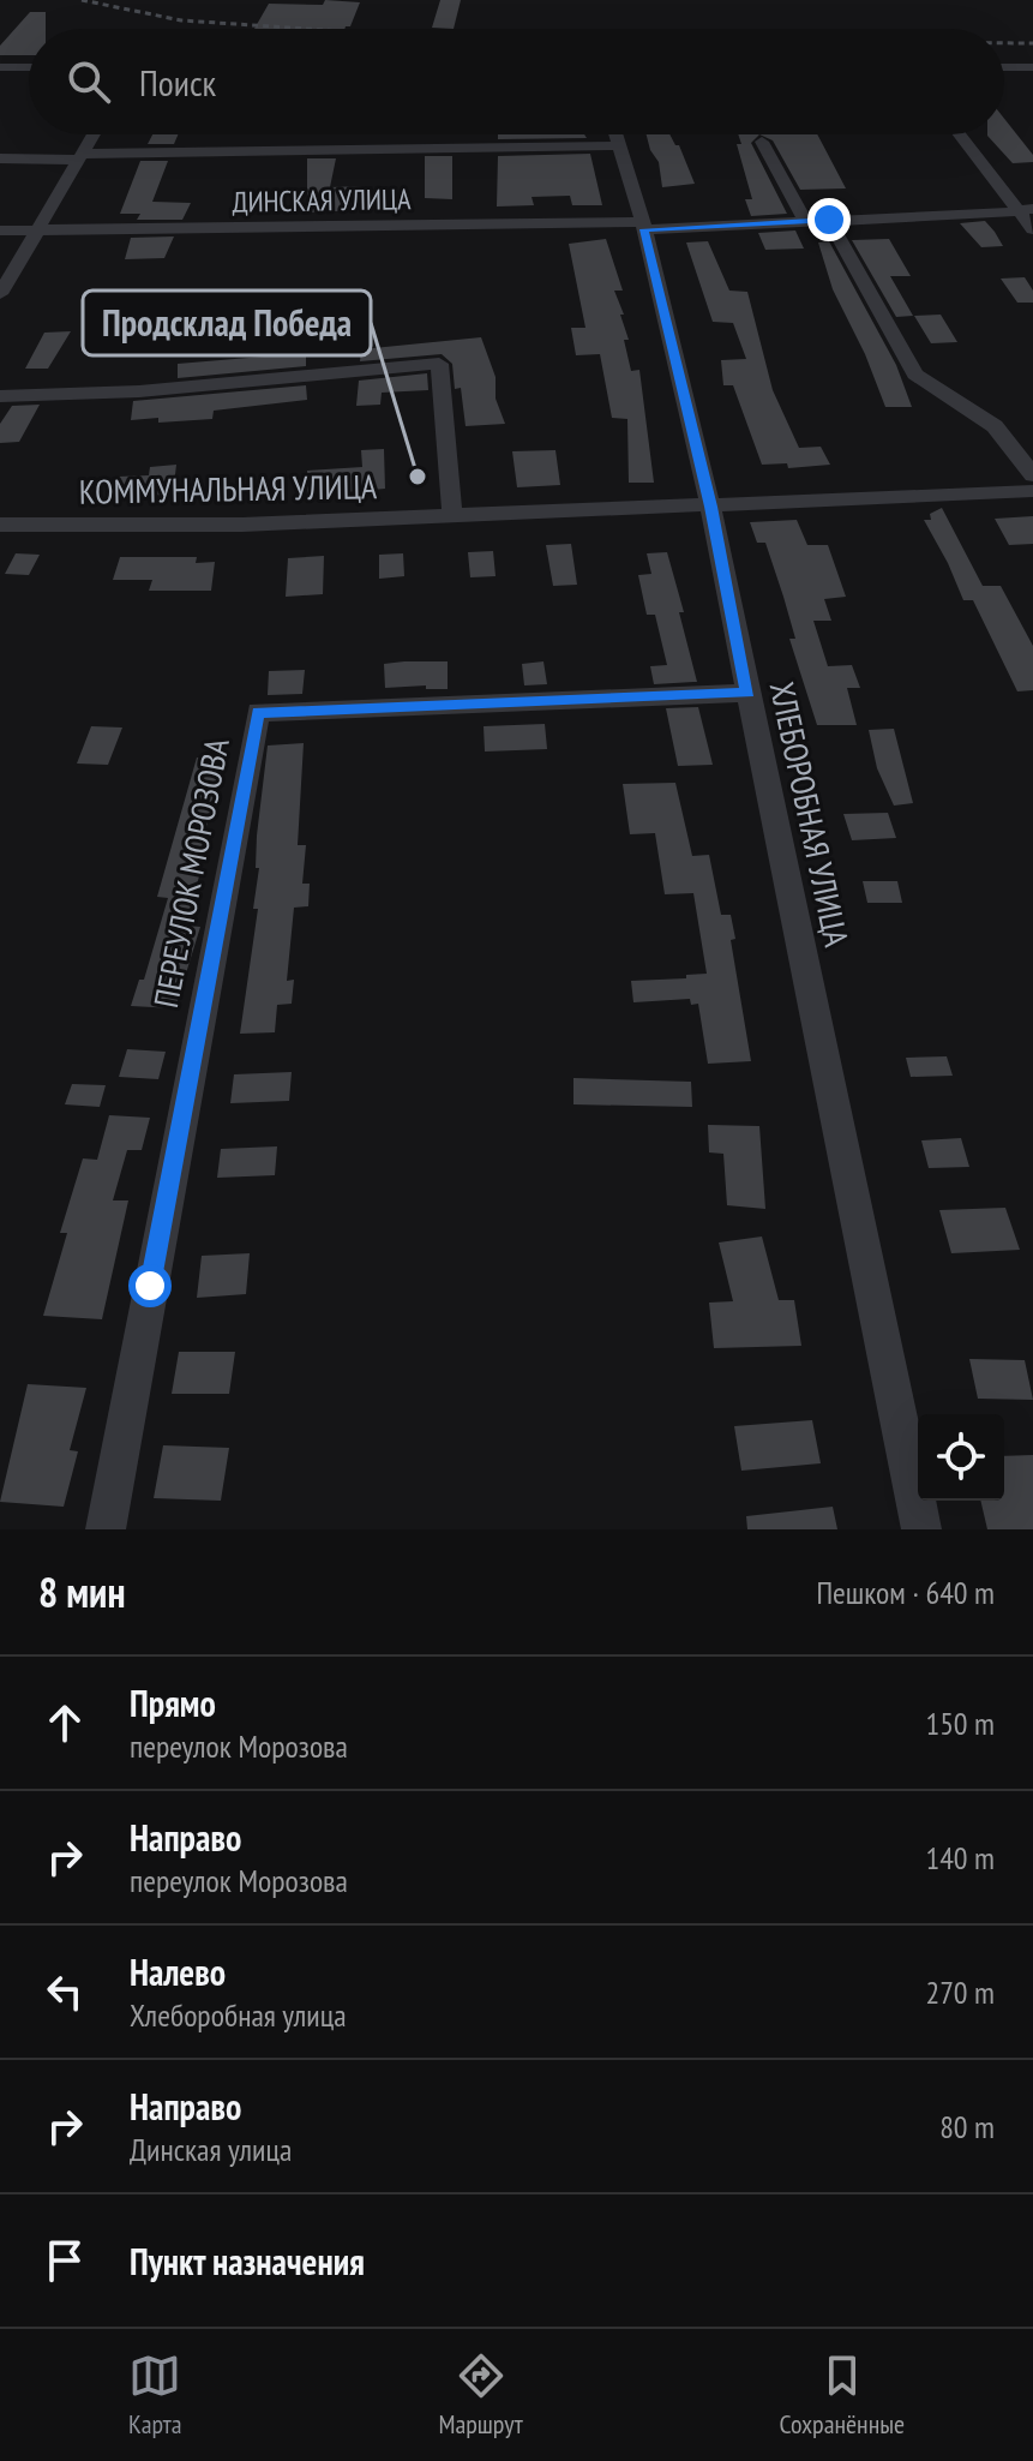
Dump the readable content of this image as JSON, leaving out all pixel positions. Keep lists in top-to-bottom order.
{
  "streets": {
    "street": [
      "ДИНСКАЯ УЛИЦА",
      "КОММУНАЛЬНАЯ УЛИЦА",
      "ХЛЕБОРОБНАЯ УЛИЦА",
      "ПЕРЕУЛОК МОРОЗОВА"
    ]
  },
  "crossings": [
    ["ДИНСКАЯ УЛИЦА", "ХЛЕБОРОБНАЯ УЛИЦА"],
    ["КОММУНАЛЬНАЯ УЛИЦА", "ХЛЕБОРОБНАЯ УЛИЦА"],
    ["ХЛЕБОРОБНАЯ УЛИЦА", "ПЕРЕУЛОК МОРОЗОВА"]
  ],
  "places": ["Продсклад Победа"],
  "page": {
    "search": "Поиск",
    "heading": ["8 мин", "Пешком · 640 m"],
    "list": [
      ["Прямо", "переулок Морозова", "150 m"],
      ["Направо", "переулок Морозова", "140 m"],
      ["Налево", "Хлеборобная улица", "270 m"],
      ["Направо", "Динская улица", "80 m"],
      "Пункт назначения"
    ],
    "nav": ["Карта", "Маршрут", "Сохранённые"]
  }
}
